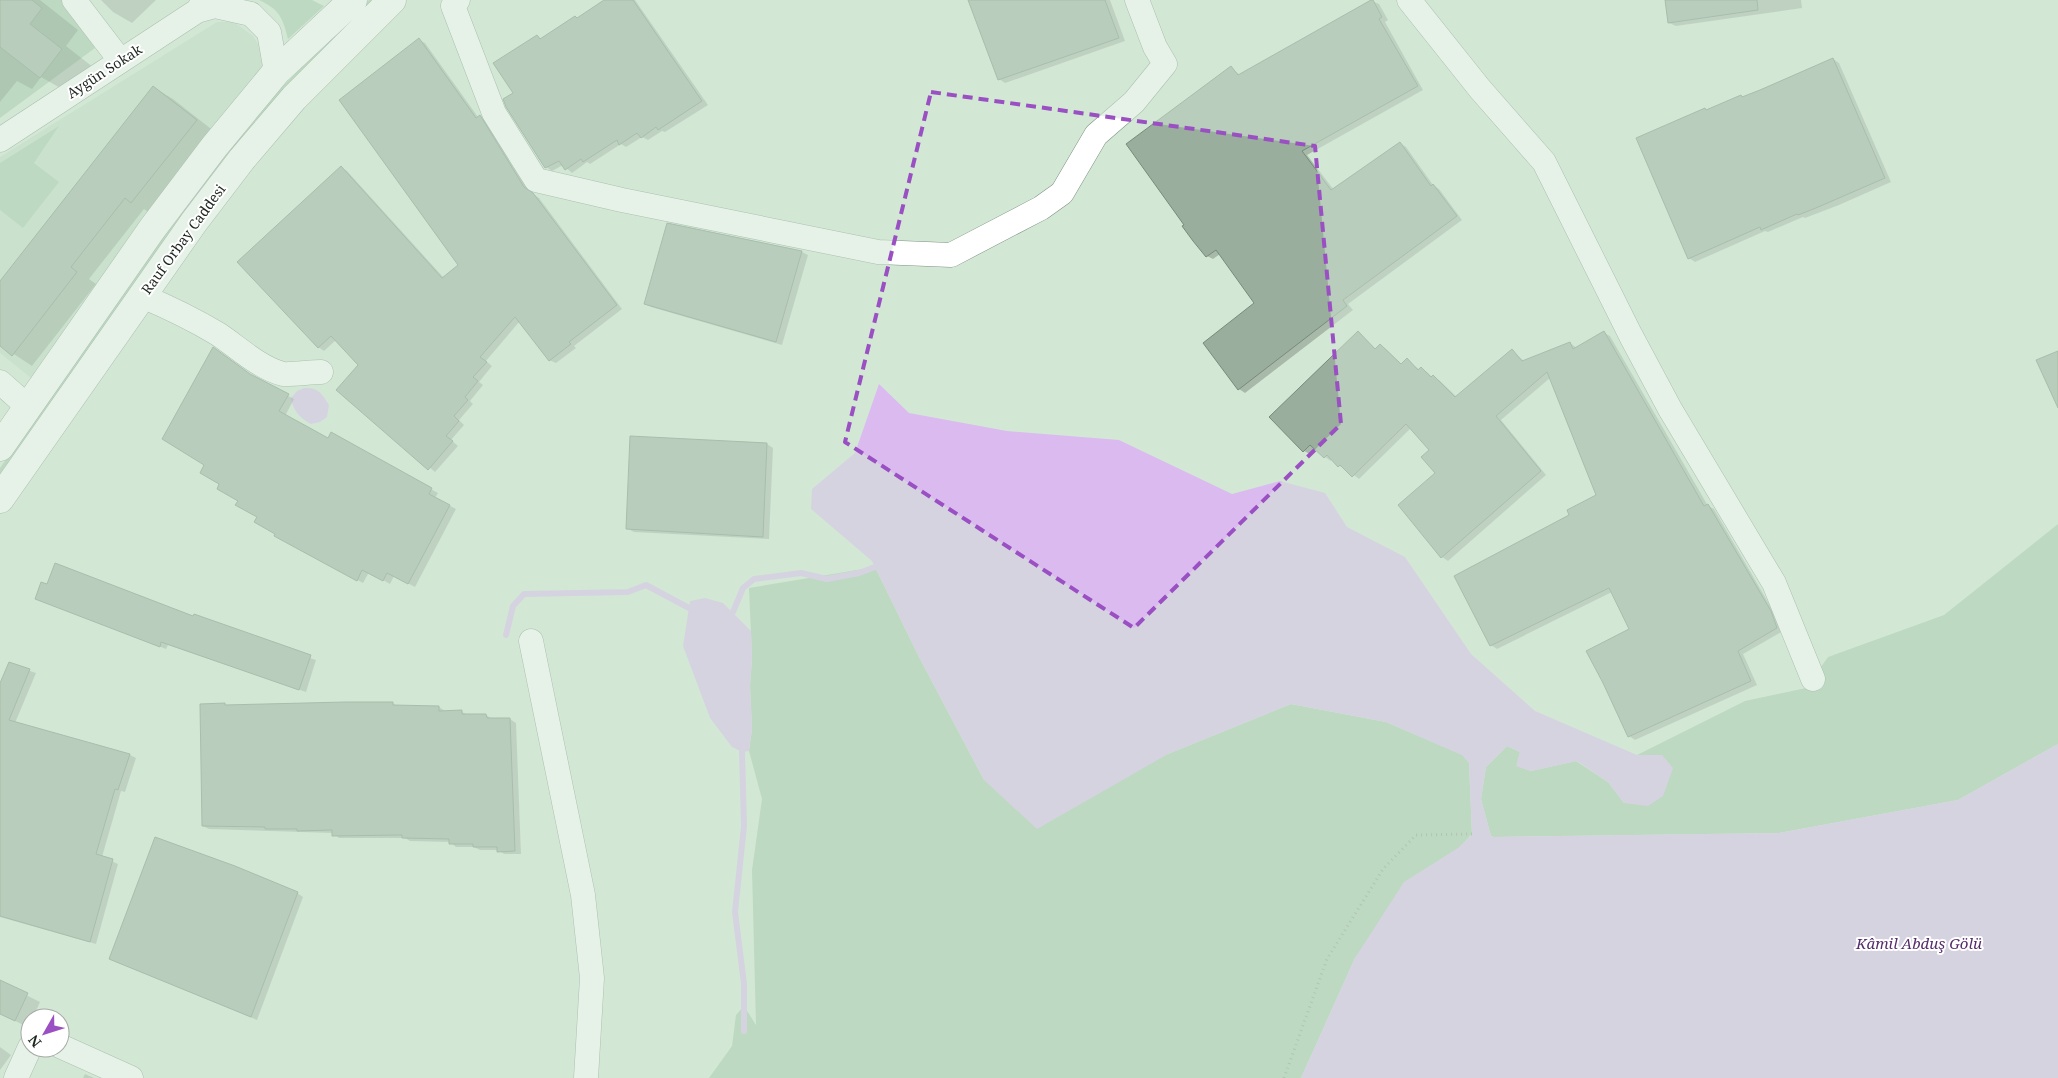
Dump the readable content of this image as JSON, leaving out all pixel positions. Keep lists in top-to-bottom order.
{
  "streets": {
    "main road": ["Rauf Orbay Caddesi"],
    "street": ["Aygün Sokak"]
  },
  "water": ["Kâmil Abduş Gölü"],
  "north": "bottom left"
}
